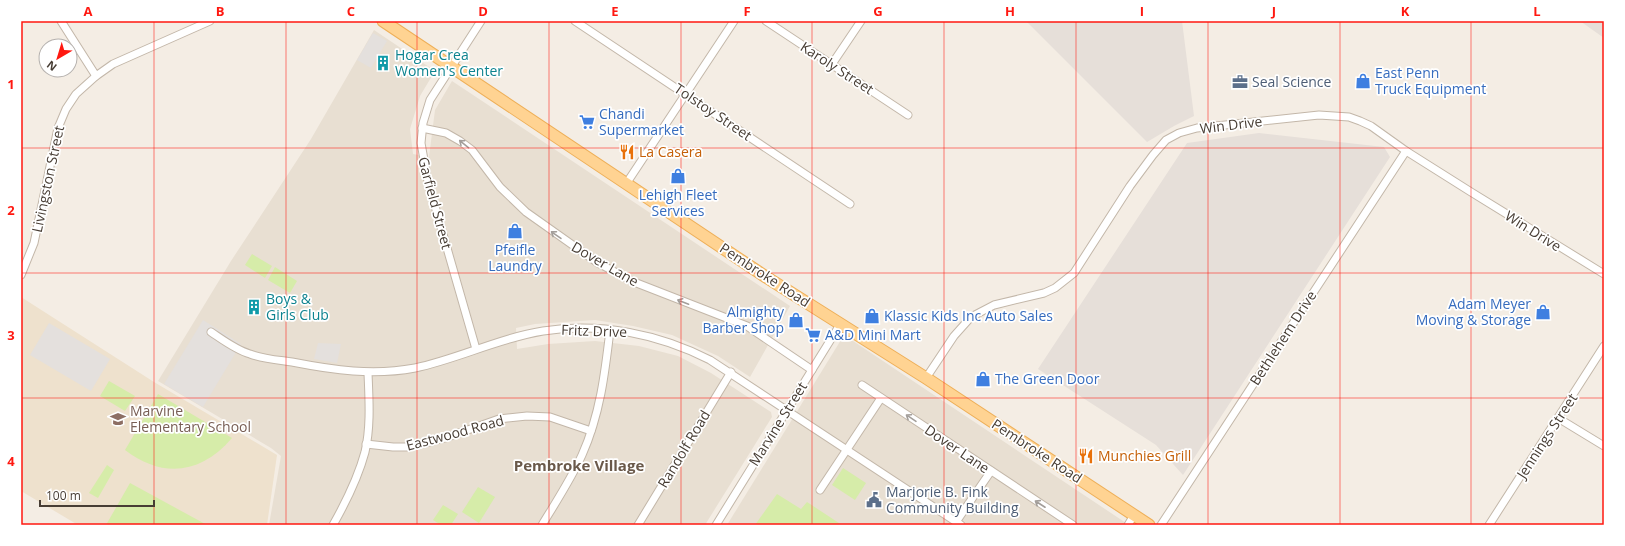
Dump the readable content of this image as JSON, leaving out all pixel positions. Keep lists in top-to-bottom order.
{
  "streets": {
    "main road": ["Pembroke Road"],
    "street": [
      "Karoly Street",
      "Tolstoy Street",
      "Win Drive",
      "Livingston Street",
      "Garfield Street",
      "Dover Lane",
      "Fritz Drive",
      "Bethlehem Drive",
      "Marvine Street",
      "Eastwood Road",
      "Jennings Street",
      "Randolf Road"
    ]
  },
  "crossings": [
    ["Win Drive", "Pembroke Road"],
    ["Win Drive", "Bethlehem Drive"],
    ["Garfield Street", "Dover Lane"],
    ["Garfield Street", "Pembroke Road"],
    ["Garfield Street", "Fritz Drive"],
    ["Dover Lane", "Marvine Street"],
    ["Pembroke Road", "Marvine Street"],
    ["Fritz Drive", "Marvine Street"],
    ["Fritz Drive", "Randolf Road"]
  ],
  "one_way": ["Dover Lane"],
  "districts": ["Pembroke Village"],
  "places": {
    "building": ["Hogar Crea Women's Center", "Boys & Girls Club"],
    "shop": [
      "East Penn Truck Equipment",
      "Lehigh Fleet Services",
      "Pfeifle Laundry",
      "Adam Meyer Moving & Storage",
      "Klassic Kids Inc Auto Sales",
      "Almighty Barber Shop",
      "The Green Door"
    ],
    "office": ["Seal Science"],
    "supermarket": ["Chandi Supermarket", "A&D Mini Mart"],
    "restaurant": ["La Casera", "Munchies Grill"],
    "school or university": ["Marvine Elementary School"],
    "public building": ["Marjorie B. Fink Community Building"]
  },
  "scale_bar": "100 m",
  "north": "bottom left",
  "grid": {
    "columns": [
      "A",
      "B",
      "C",
      "D",
      "E",
      "F",
      "G",
      "H",
      "I",
      "J",
      "K",
      "L"
    ],
    "rows": [
      "1",
      "2",
      "3",
      "4"
    ]
  }
}
